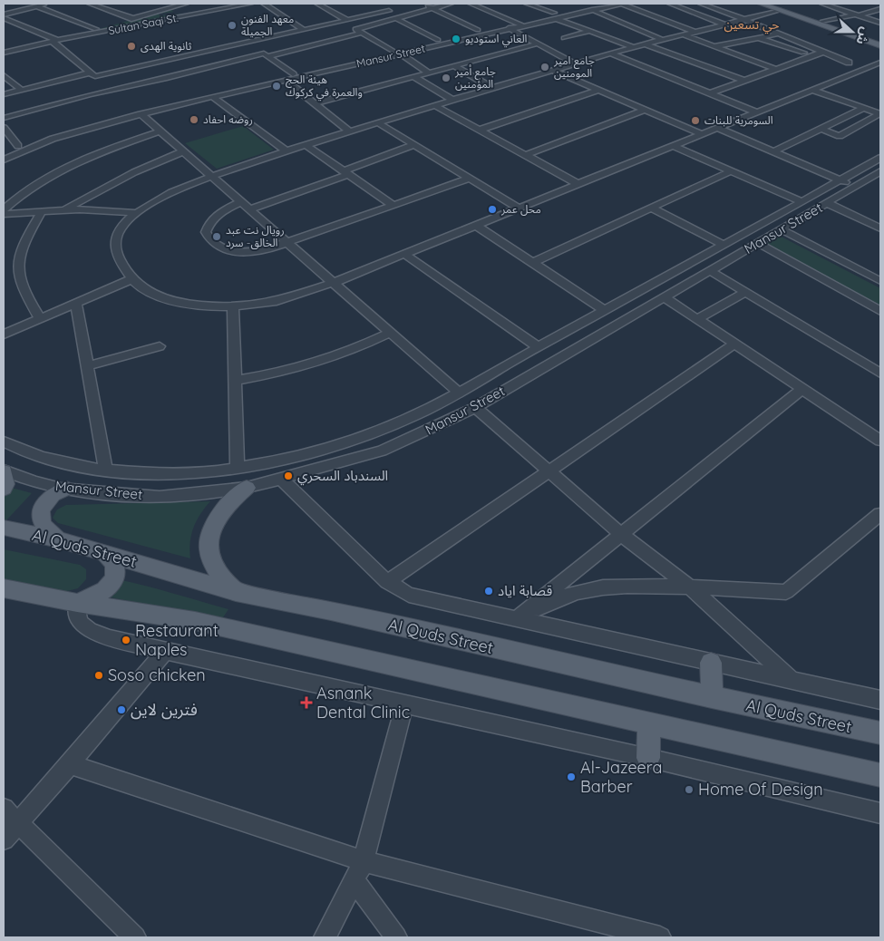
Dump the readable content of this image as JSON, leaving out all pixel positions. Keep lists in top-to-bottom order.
{
  "streets": {
    "main road": ["Al Quds Street"],
    "street": ["Sultan Saqi St.", "Mansur Street"]
  },
  "districts": ["حي تسعين"],
  "places": {
    "other": [
      "معهد الفنون الجميلة",
      "العاني استوديو",
      "ثانوية الهدى",
      "جامع امير المومنين",
      "جامع أمير المؤمنين",
      "هيئة الحج والعمرة في كركوك",
      "روضه احفاد",
      "السومرية للبنات",
      "محل عمر",
      "رويال نت عبد الخالق- سرد",
      "السندباد السحري",
      "قصابة اياد",
      "Restaurant Naples",
      "Soso chicken",
      "فترين لاين",
      "Al-Jazeera Barber",
      "Home Of Design"
    ],
    "health": ["Asnank Dental Clinic"]
  },
  "north": "right"
}
